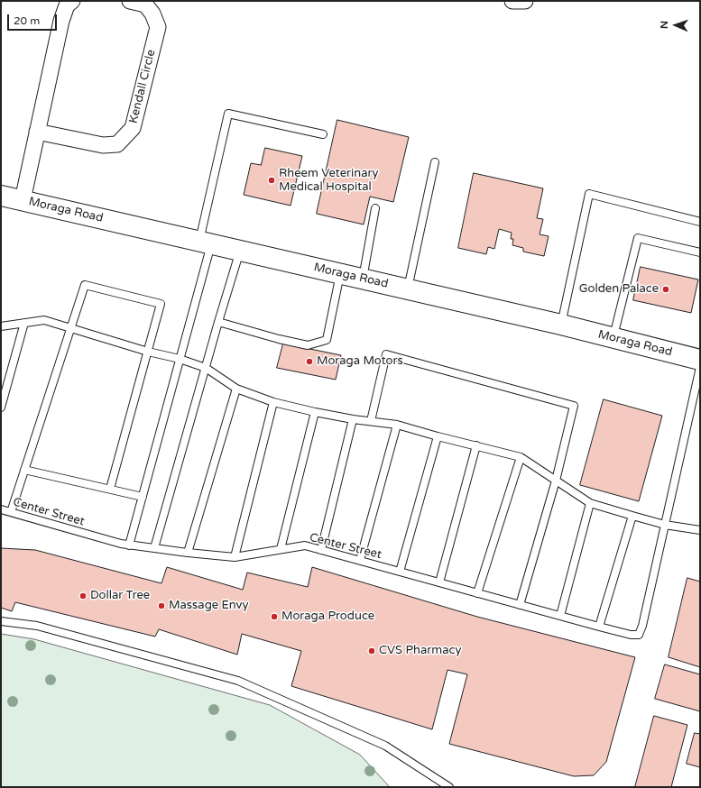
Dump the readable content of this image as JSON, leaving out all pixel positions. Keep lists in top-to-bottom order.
{
  "streets": {
    "main road": ["Moraga Road"],
    "street": ["Kendall Circle"],
    "lane": ["Center Street"]
  },
  "places": [
    "Rheem Veterinary Medical Hospital",
    "Golden Palace",
    "Moraga Motors",
    "Dollar Tree",
    "Massage Envy",
    "Moraga Produce",
    "CVS Pharmacy"
  ],
  "scale_bar": "20 m",
  "north": "left"
}
